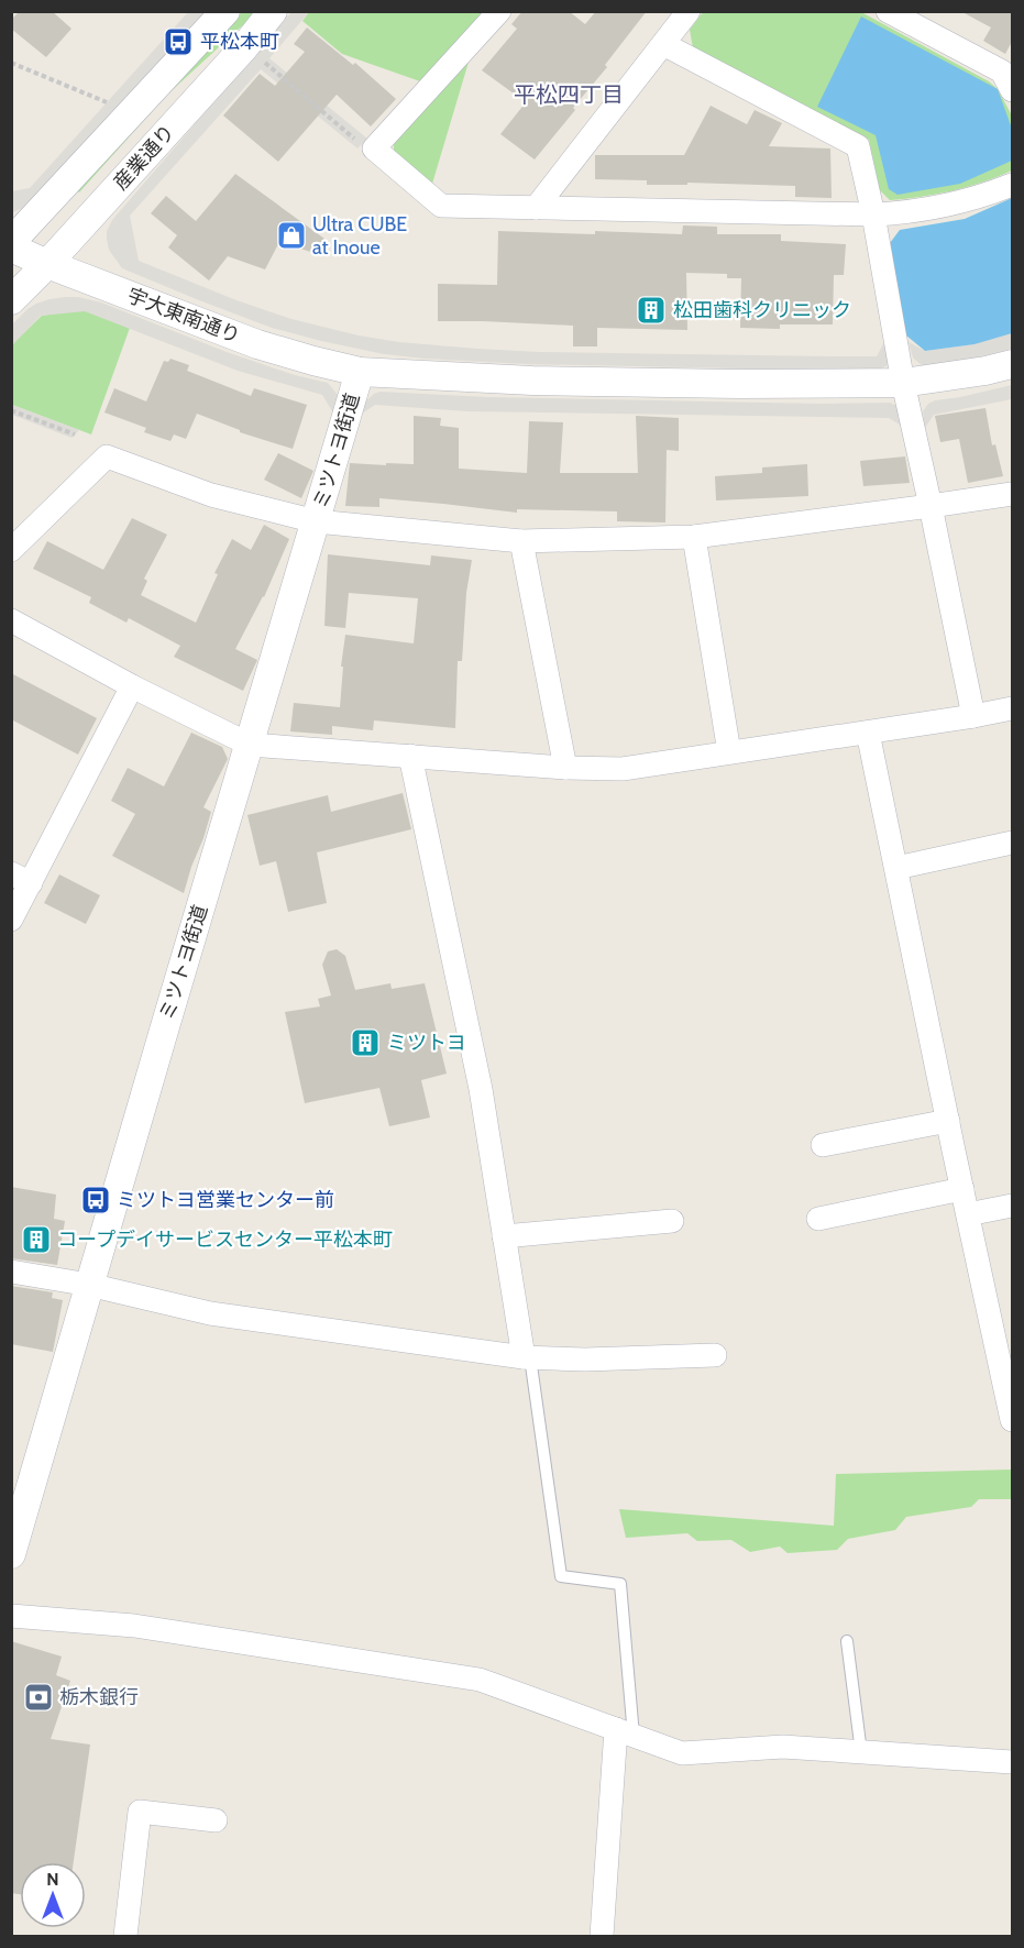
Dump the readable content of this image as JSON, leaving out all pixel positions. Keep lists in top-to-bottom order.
{
  "streets": {
    "street": ["産業通り", "宇大東南通り", "ミツトヨ街道"]
  },
  "crossings": [
    ["産業通り", "宇大東南通り"],
    ["宇大東南通り", "ミツトヨ街道"]
  ],
  "districts": ["平松四丁目"],
  "places": {
    "bus stop": ["平松本町", "ミツトヨ営業センター前"],
    "shop": ["Ultra CUBE at Inoue"],
    "building": ["松田歯科クリニック", "ミツトヨ", "コープデイサービスセンター平松本町"],
    "bank": ["栃木銀行"]
  },
  "north": "top"
}
